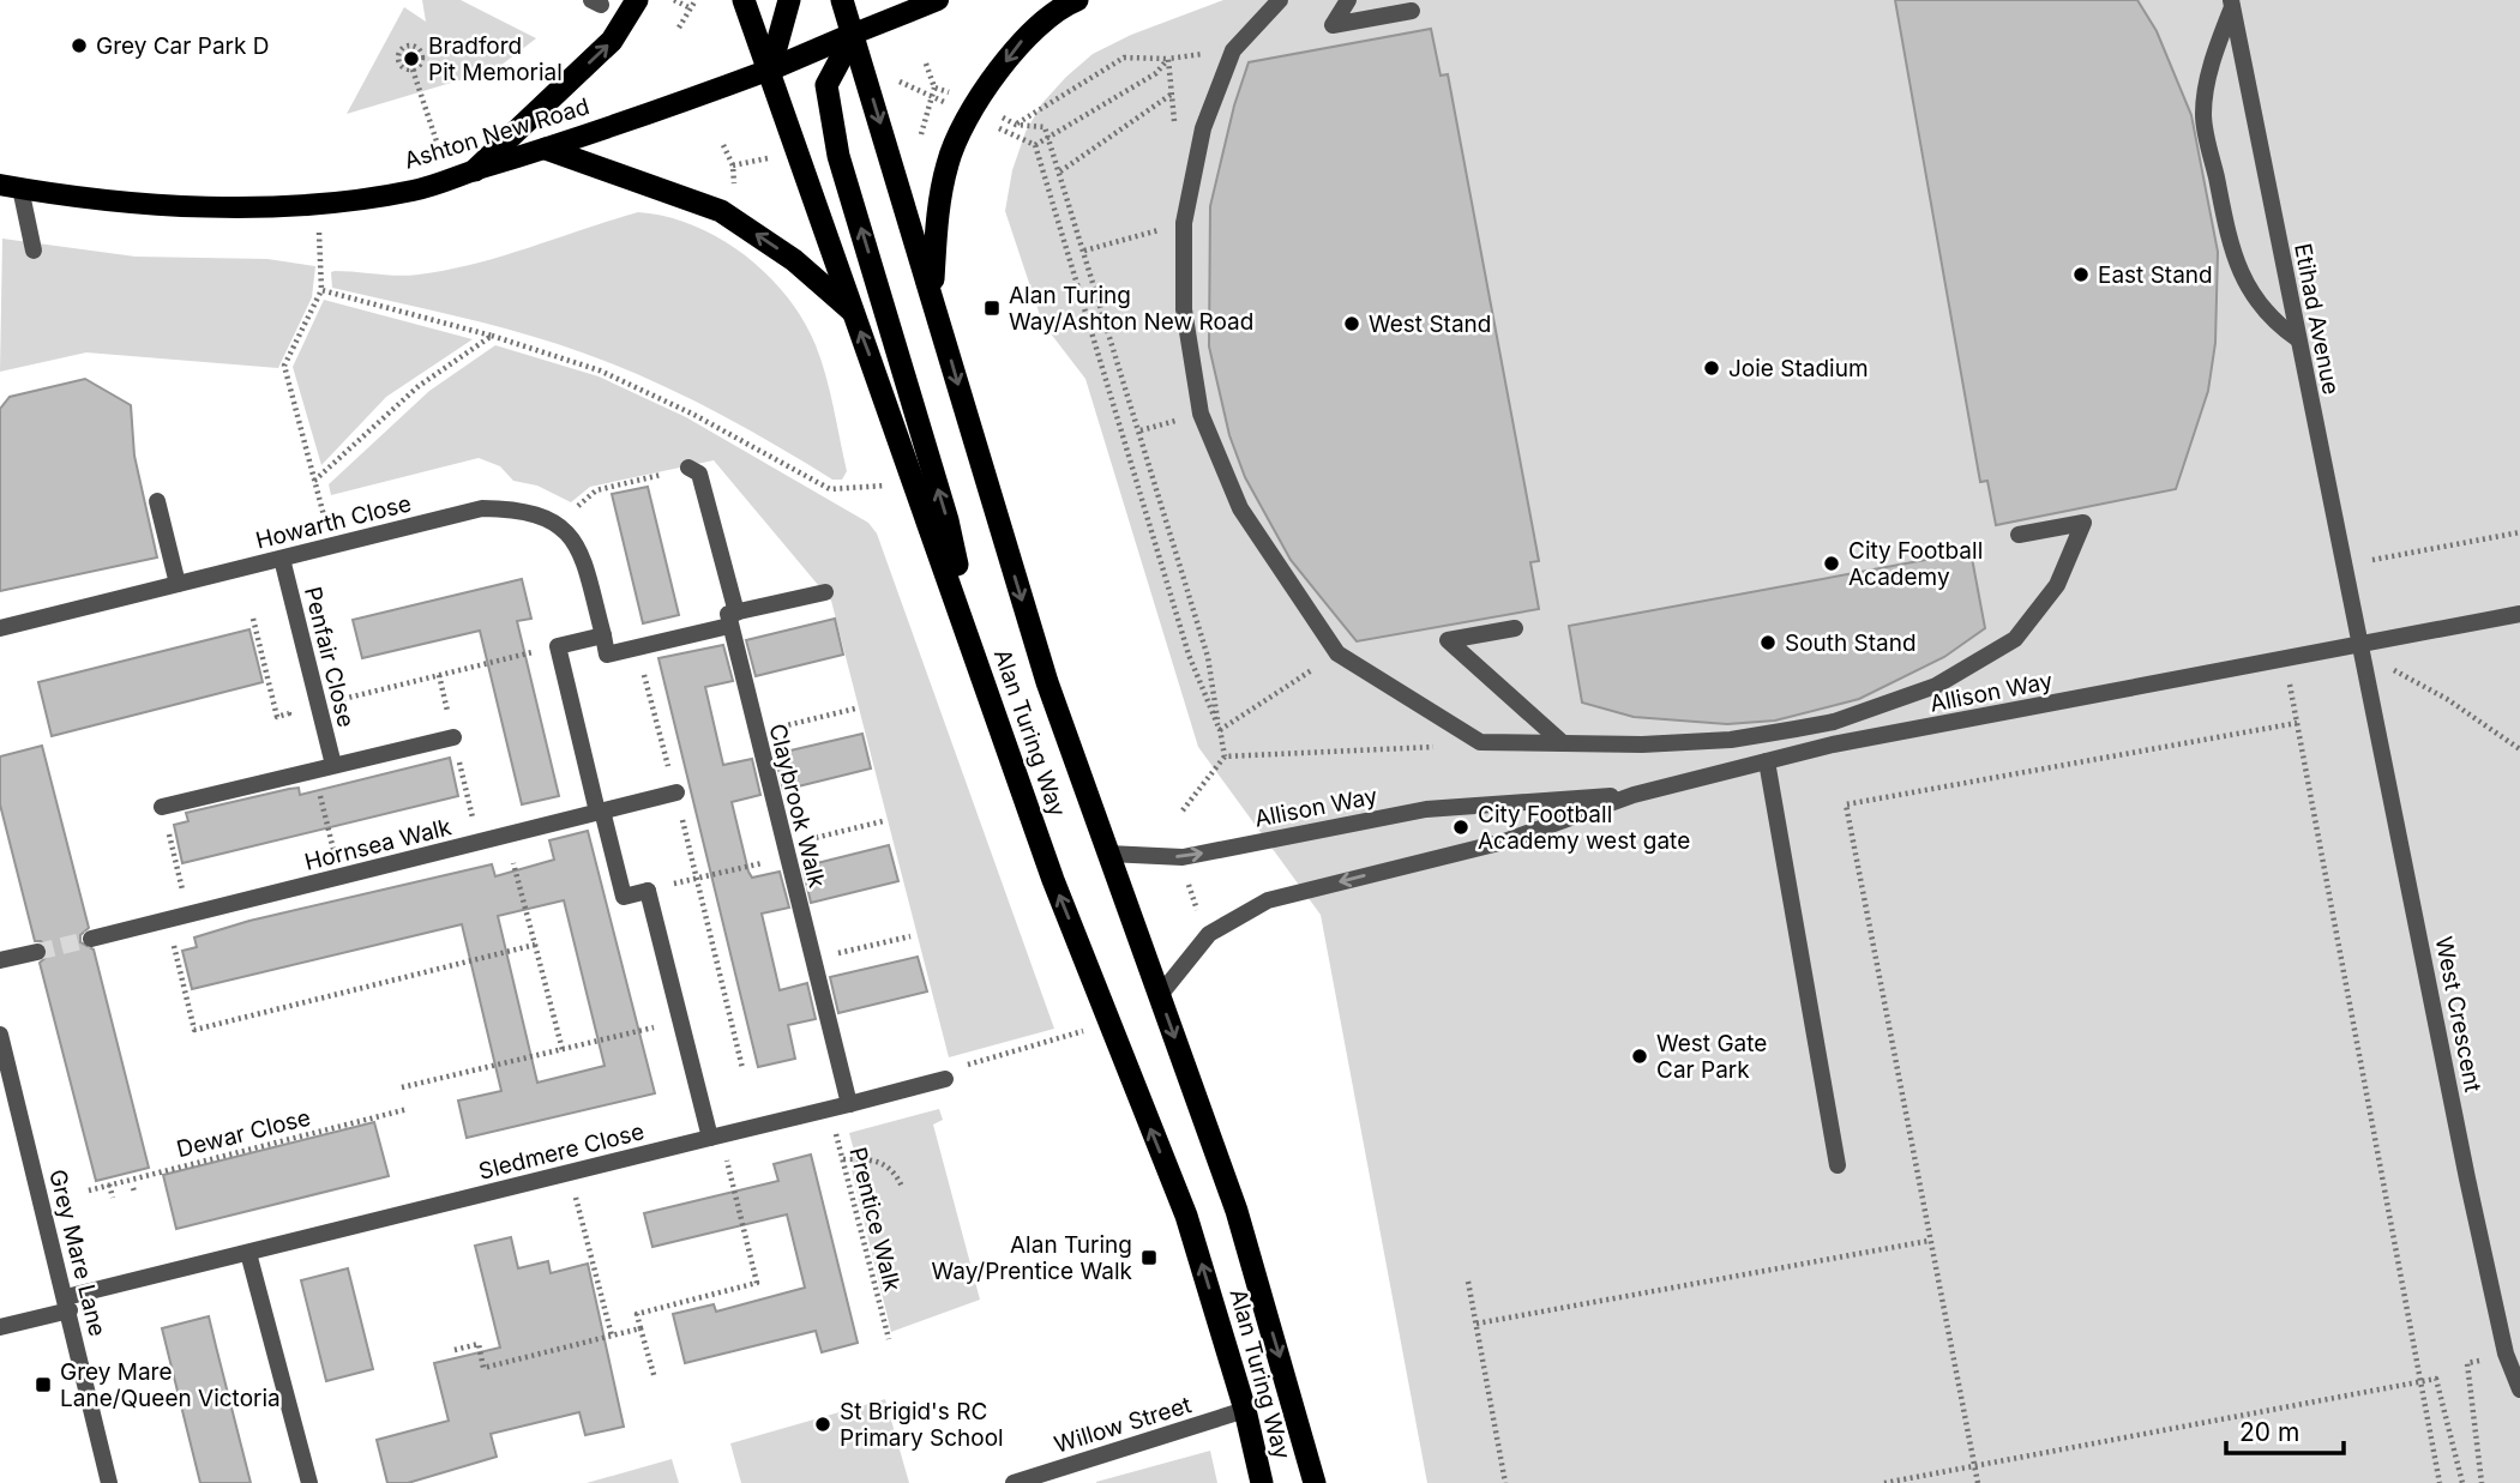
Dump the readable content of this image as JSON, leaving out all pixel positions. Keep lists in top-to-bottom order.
{
  "streets": {
    "highway": ["Ashton New Road", "Alan Turing Way"],
    "street": [
      "Etihad Avenue",
      "Howarth Close",
      "Penfair Close",
      "Allison Way",
      "Claybrook Walk",
      "Hornsea Walk",
      "West Crescent",
      "Sledmere Close",
      "Grey Mare Lane",
      "Willow Street"
    ],
    "path": ["Dewar Close", "Prentice Walk"]
  },
  "crossings": [
    ["Ashton New Road", "Alan Turing Way"],
    ["Etihad Avenue", "Allison Way"],
    ["Etihad Avenue", "West Crescent"],
    ["Howarth Close", "Penfair Close"],
    ["Allison Way", "Alan Turing Way"],
    ["Allison Way", "West Crescent"],
    ["Alan Turing Way", "Willow Street"],
    ["Claybrook Walk", "Sledmere Close"],
    ["Sledmere Close", "Prentice Walk"],
    ["Sledmere Close", "Grey Mare Lane"]
  ],
  "places": {
    "other": [
      "Grey Car Park D",
      "Bradford Pit Memorial",
      "East Stand",
      "West Stand",
      "Joie Stadium",
      "City Football Academy",
      "South Stand",
      "City Football Academy west gate",
      "West Gate Car Park",
      "St Brigid's RC Primary School"
    ],
    "transit": ["Alan Turing Way/Ashton New Road", "Alan Turing Way/Prentice Walk", "Grey Mare Lane/Queen Victoria"]
  },
  "scale_bar": "20 m"
}
